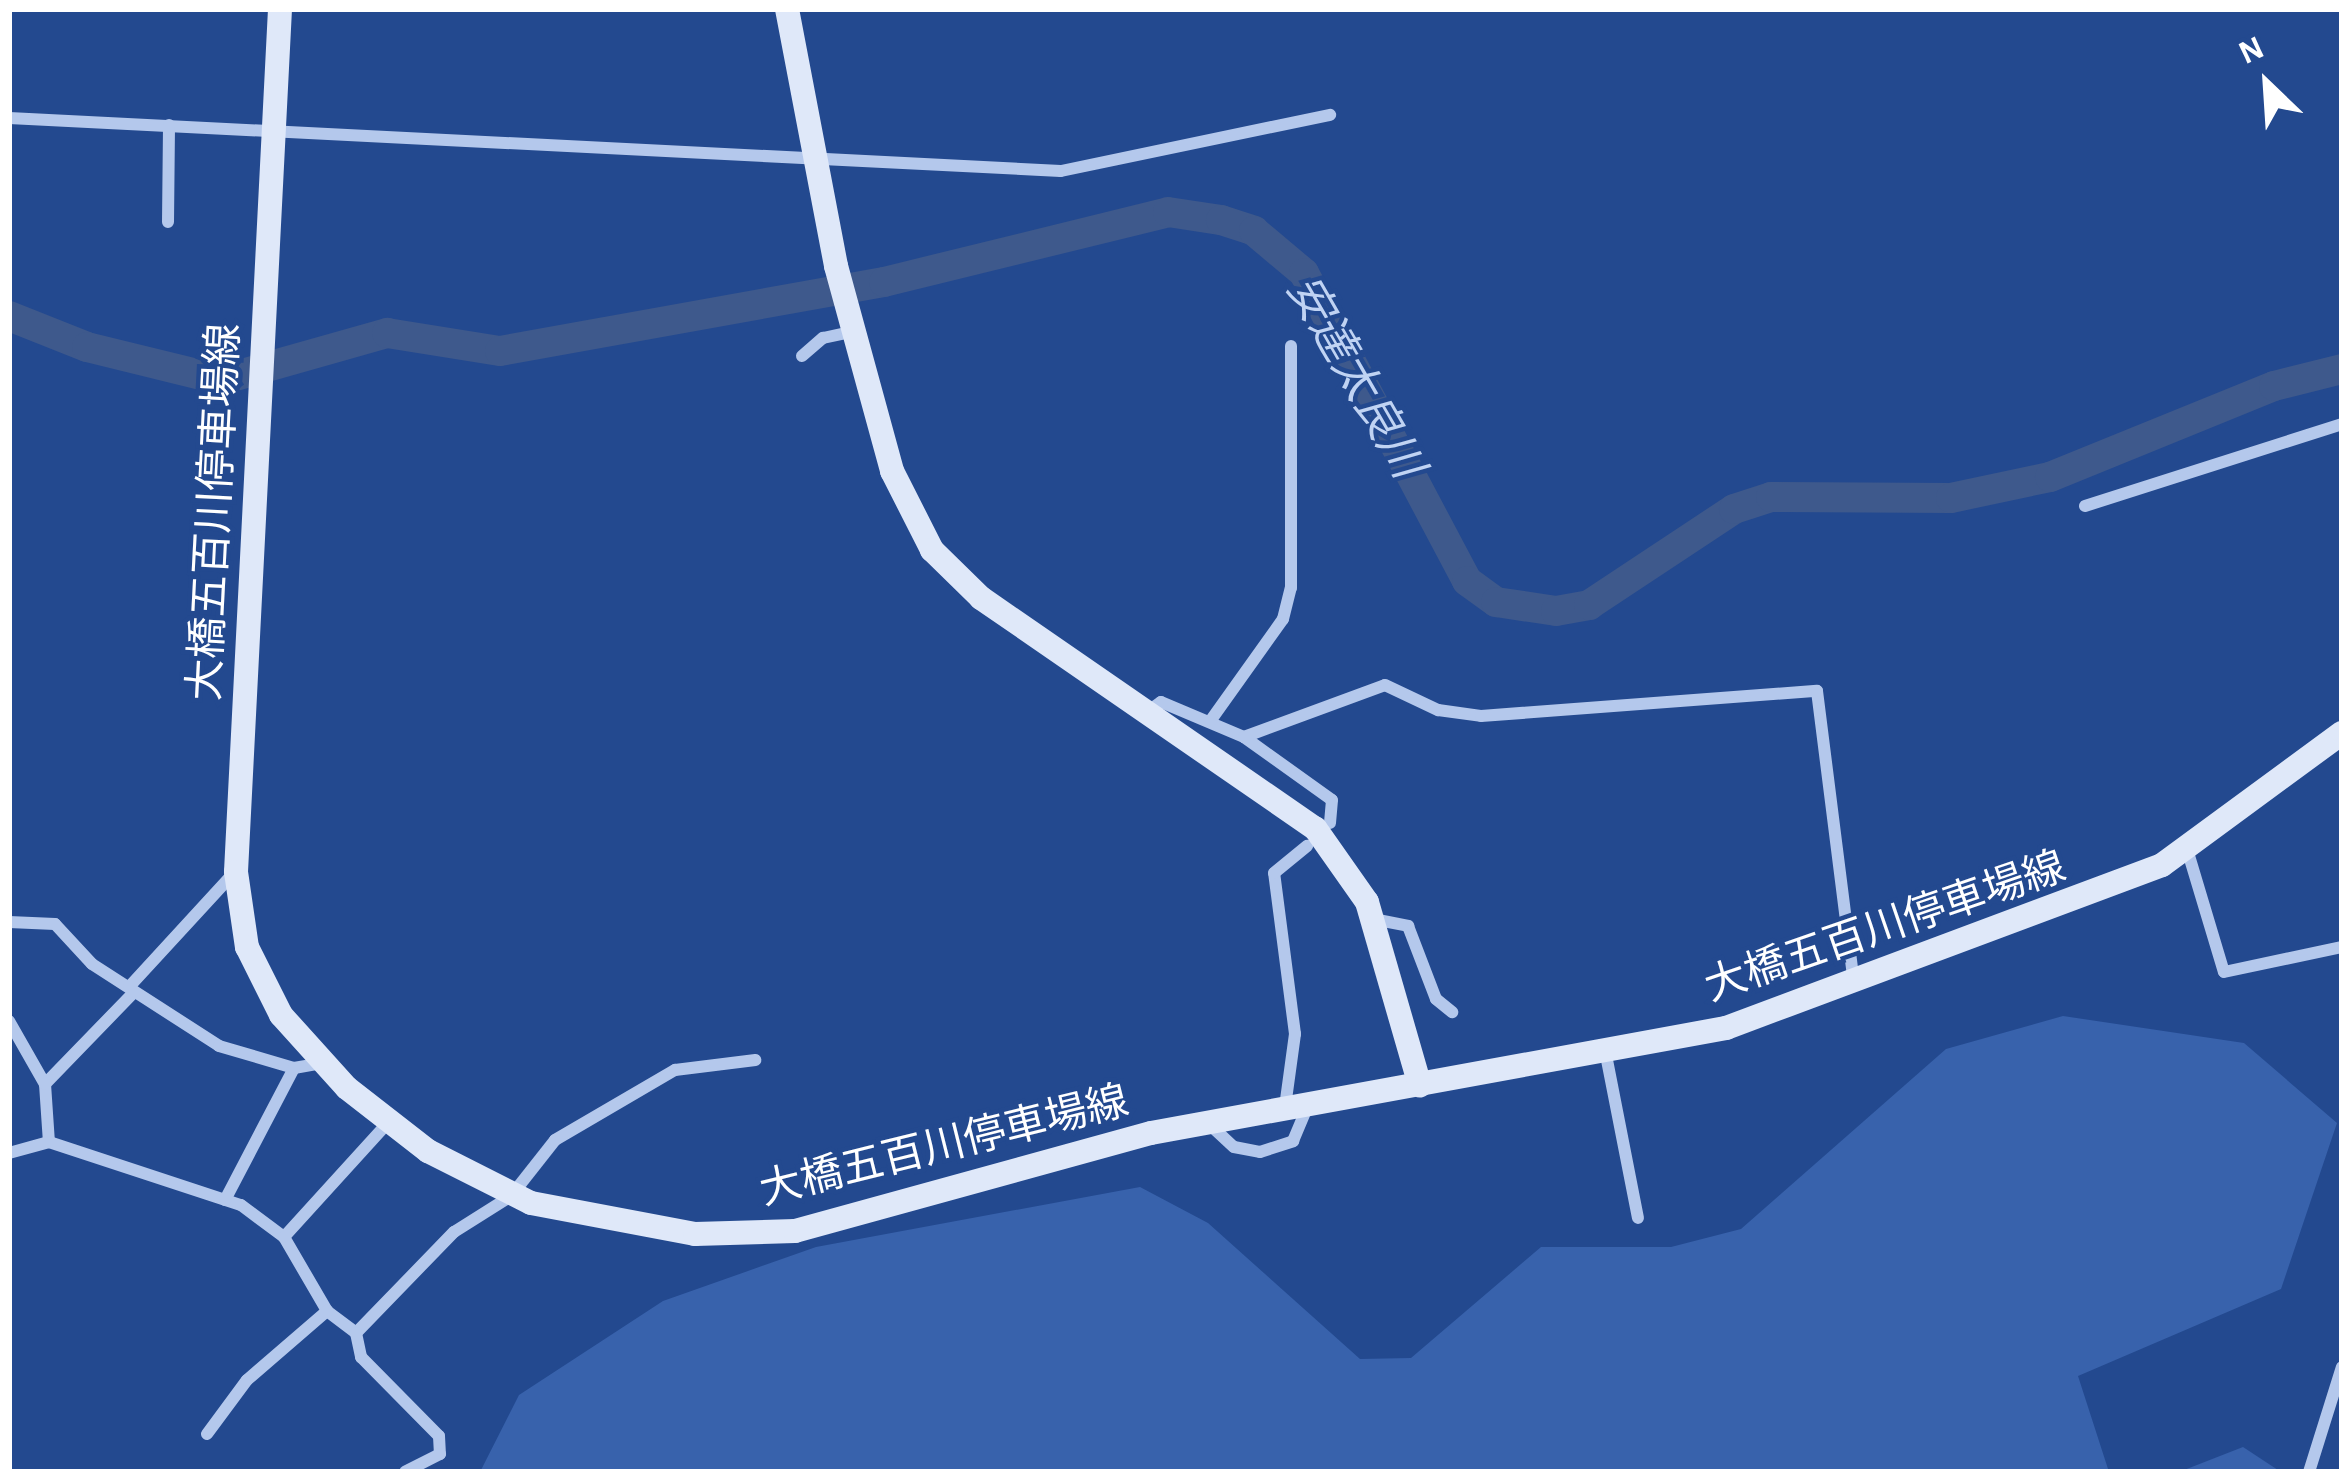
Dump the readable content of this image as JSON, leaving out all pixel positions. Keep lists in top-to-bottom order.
{
  "streets": {
    "main road": ["大橋五百川停車場線"]
  },
  "water": ["安達太良川"],
  "north": "top left"
}
